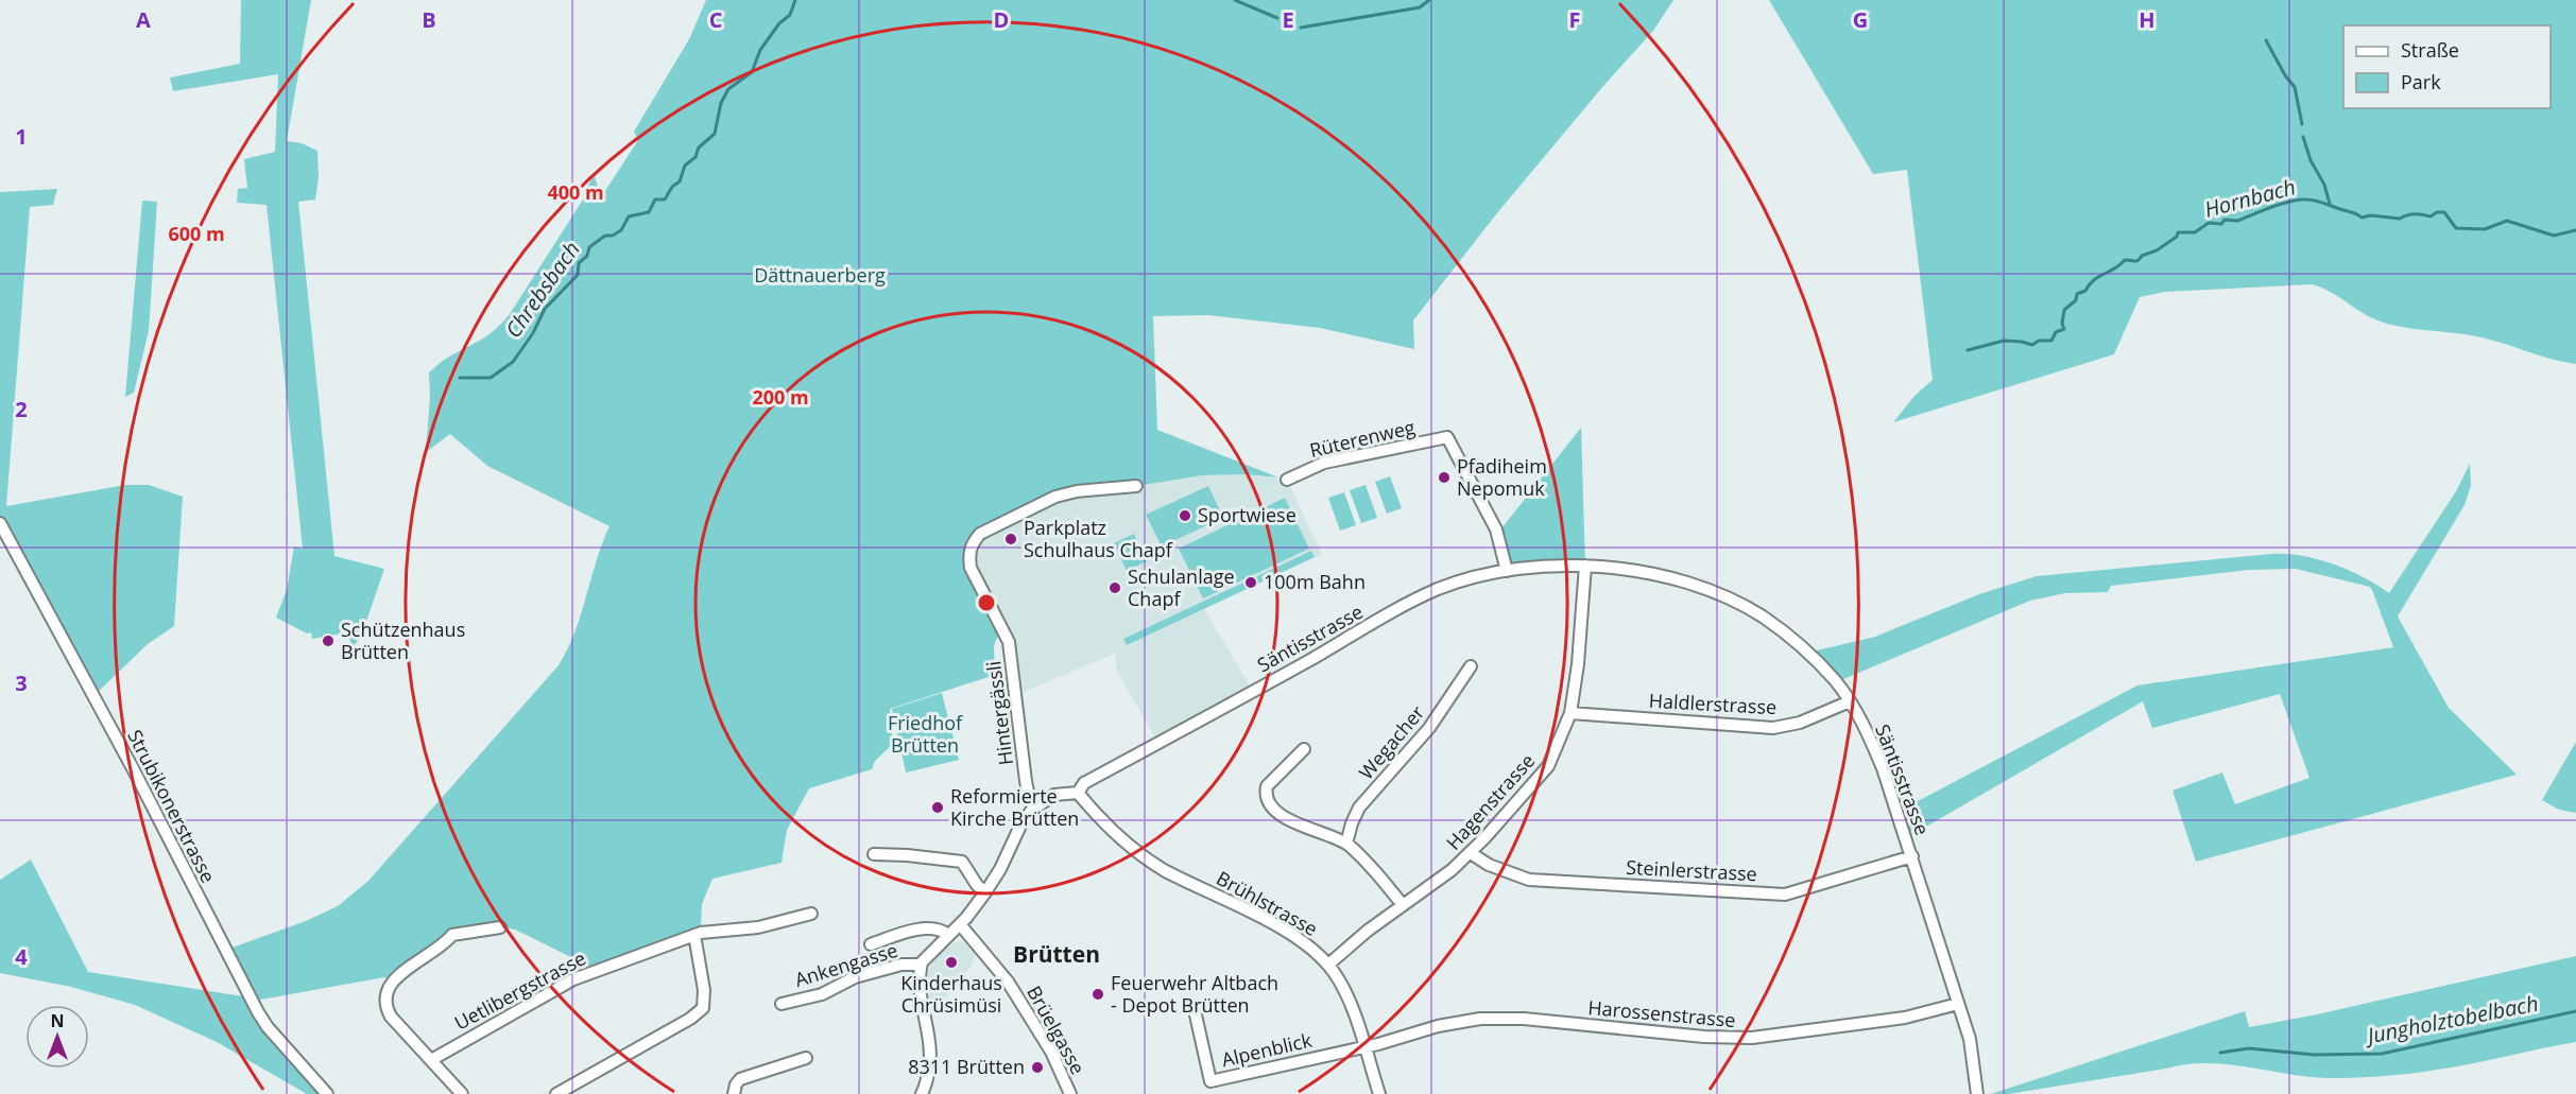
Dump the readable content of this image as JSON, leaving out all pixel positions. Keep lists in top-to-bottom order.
{
  "streets": {
    "street": [
      "Rüterenweg",
      "Säntisstrasse",
      "Haldlerstrasse",
      "Hintergässli",
      "Wegacher",
      "Hagenstrasse",
      "Strubikonerstrasse",
      "Steinlerstrasse",
      "Brühlstrasse",
      "Ankengasse",
      "Uetlibergstrasse",
      "Harossenstrasse",
      "Brüelgasse",
      "Alpenblick"
    ]
  },
  "crossings": [
    ["Rüterenweg", "Säntisstrasse"],
    ["Säntisstrasse", "Haldlerstrasse"],
    ["Säntisstrasse", "Hintergässli"],
    ["Säntisstrasse", "Hagenstrasse"],
    ["Säntisstrasse", "Steinlerstrasse"],
    ["Säntisstrasse", "Brühlstrasse"],
    ["Säntisstrasse", "Harossenstrasse"],
    ["Haldlerstrasse", "Hagenstrasse"],
    ["Hagenstrasse", "Steinlerstrasse"],
    ["Hagenstrasse", "Brühlstrasse"],
    ["Brühlstrasse", "Harossenstrasse"],
    ["Brühlstrasse", "Alpenblick"],
    ["Harossenstrasse", "Alpenblick"]
  ],
  "districts": ["Brütten"],
  "water": ["Hornbach", "Chrebsbach", "Jungholztobelbach"],
  "parks": ["Dättnauerberg", "Friedhof Brütten"],
  "places": [
    "Pfadiheim Nepomuk",
    "Sportwiese",
    "Parkplatz Schulhaus Chapf",
    "100m Bahn",
    "Schulanlage Chapf",
    "Schützenhaus Brütten",
    "Reformierte Kirche Brütten",
    "Kinderhaus Chrüsimüsi",
    "Feuerwehr Altbach - Depot Brütten",
    "8311 Brütten"
  ],
  "legend": ["Straße", "Park"],
  "north": "top",
  "grid": {
    "columns": [
      "A",
      "B",
      "C",
      "D",
      "E",
      "F",
      "G",
      "H"
    ],
    "rows": [
      "1",
      "2",
      "3",
      "4"
    ]
  },
  "rings": ["400 m", "600 m", "200 m"]
}
